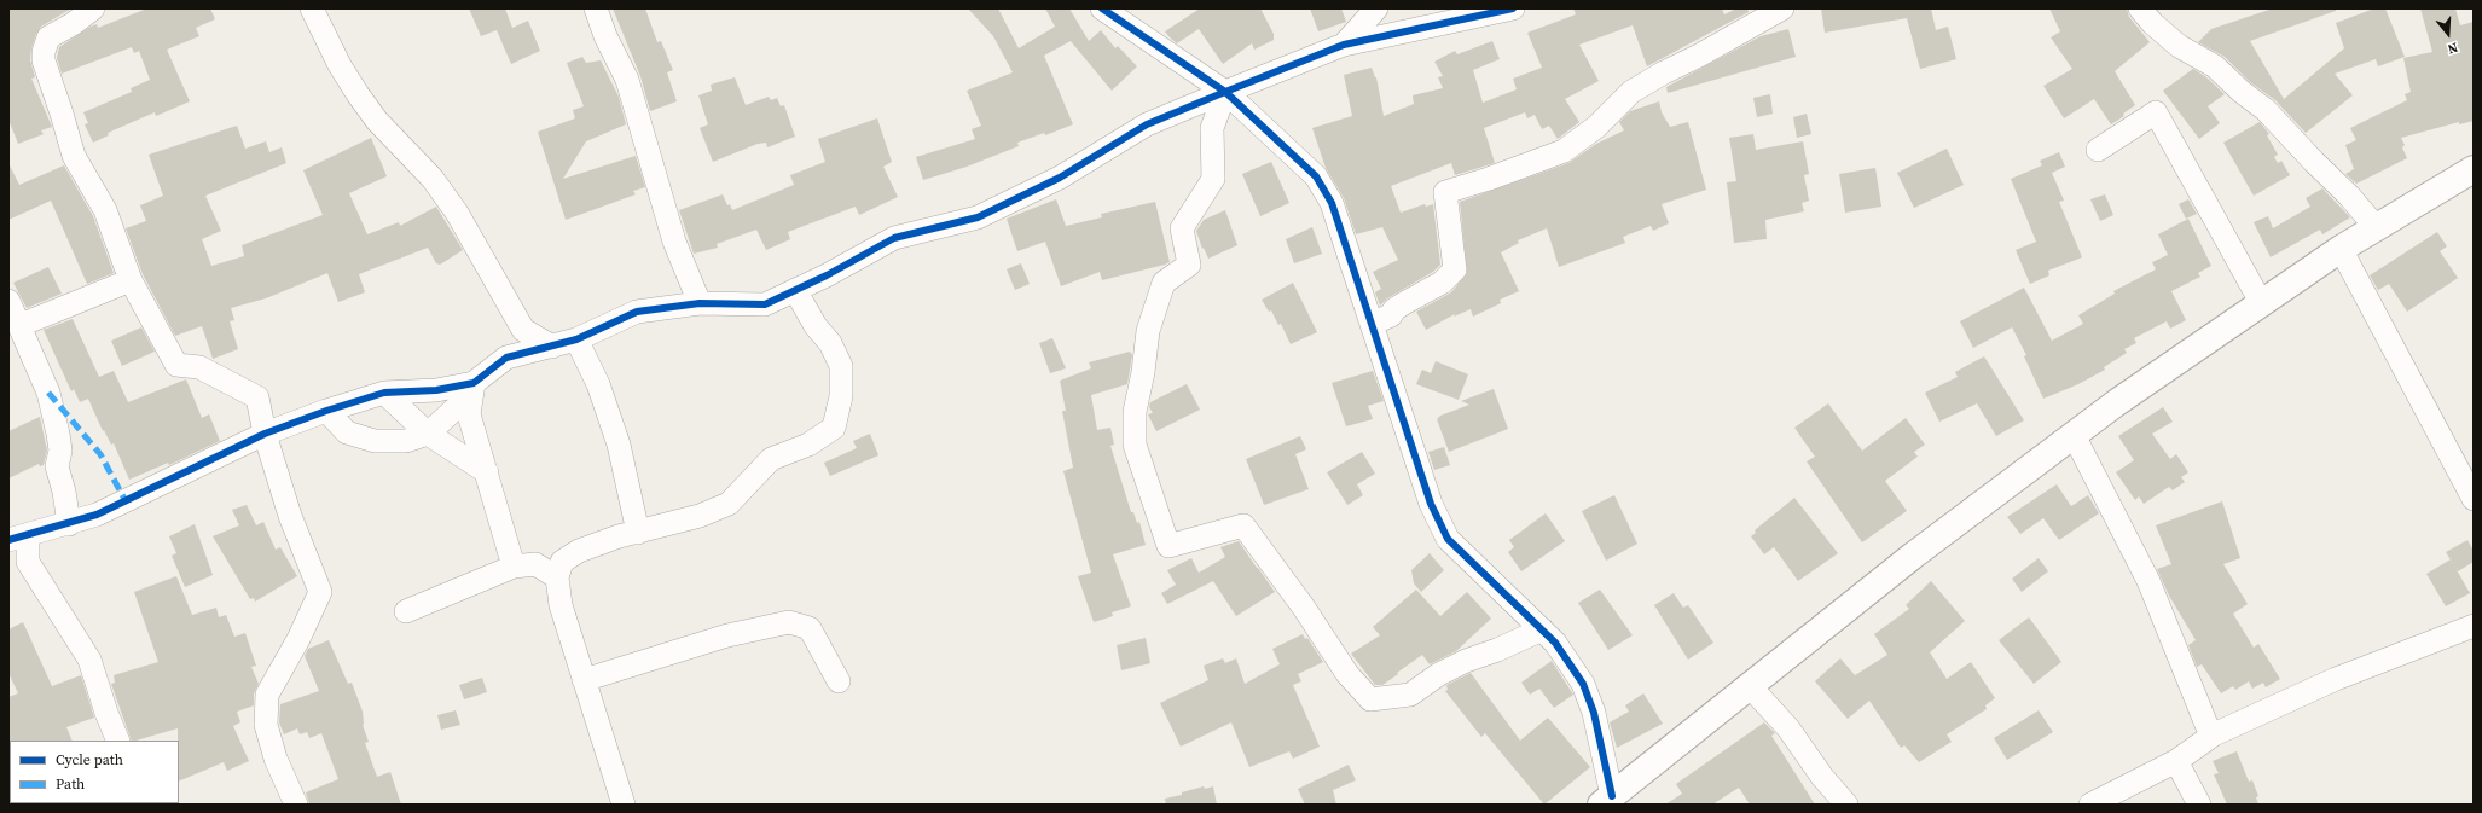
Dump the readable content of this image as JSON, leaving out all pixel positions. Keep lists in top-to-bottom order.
{
  "legend": ["Cycle path", "Path"],
  "north": "bottom"
}
